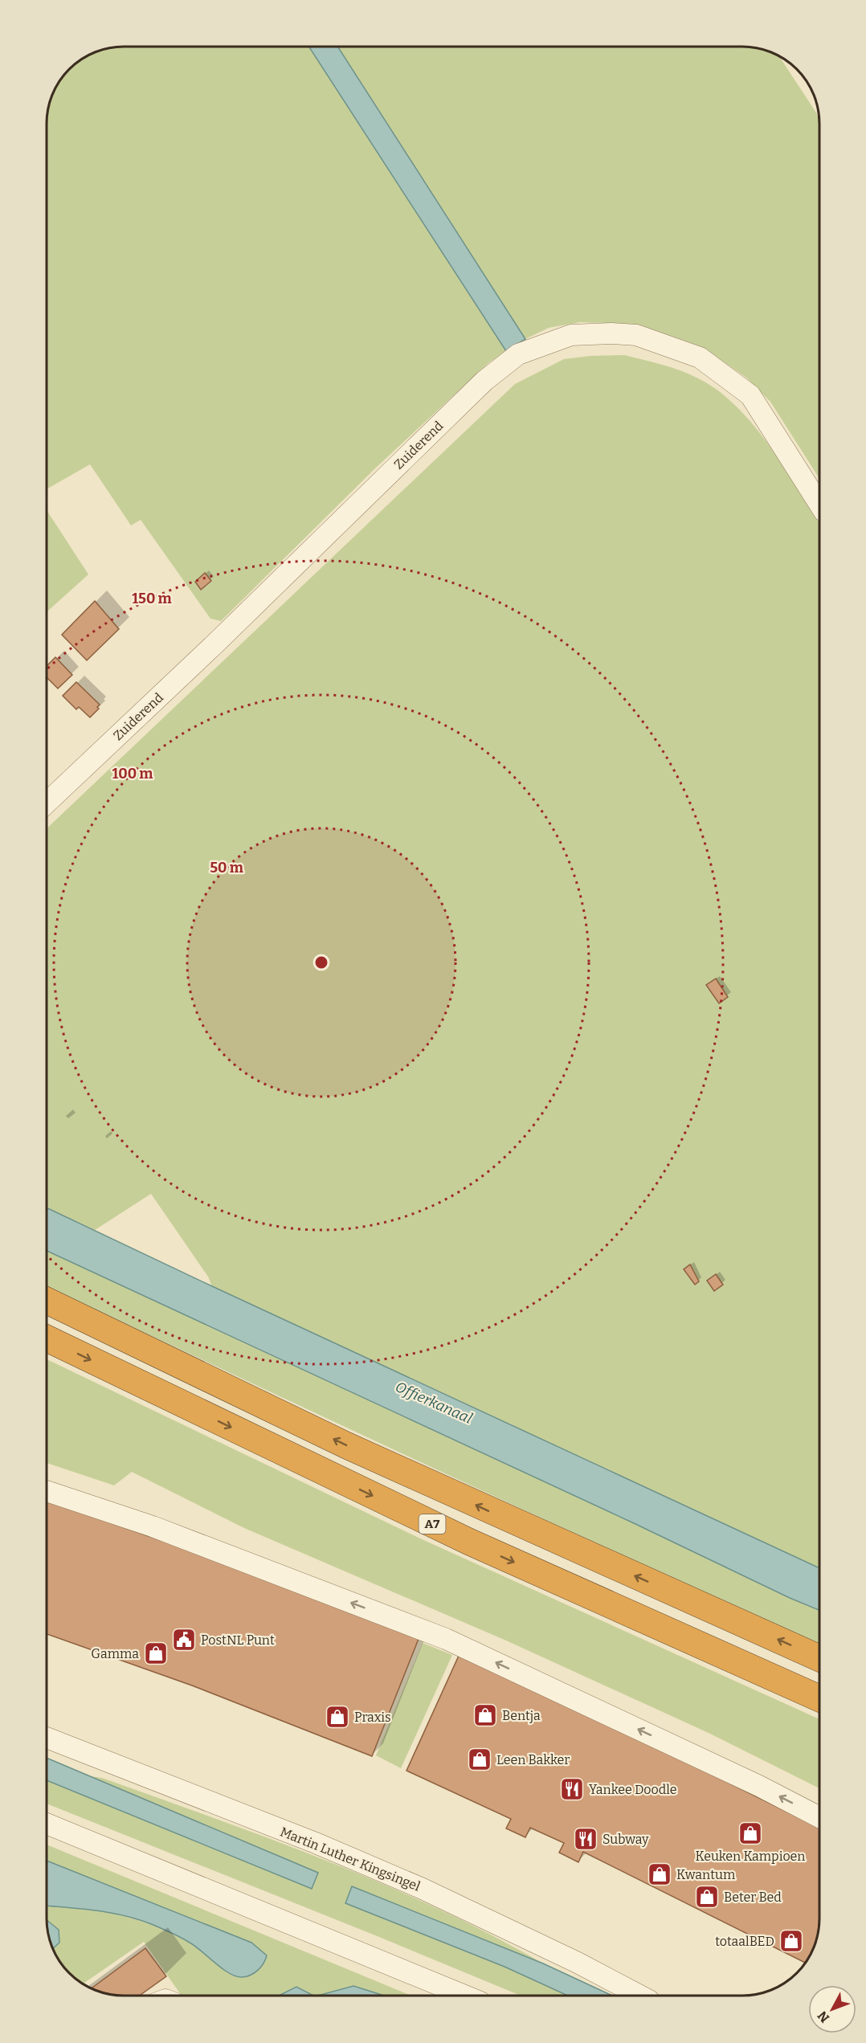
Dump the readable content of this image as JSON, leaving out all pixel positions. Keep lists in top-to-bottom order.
{
  "streets": {
    "highway": ["A7"],
    "street": ["Zuiderend", "Martin Luther Kingsingel"]
  },
  "water": ["Offierkanaal"],
  "places": {
    "public building": ["PostNL Punt"],
    "shop": [
      "Gamma",
      "Bentja",
      "Praxis",
      "Leen Bakker",
      "Keuken Kampioen",
      "Kwantum",
      "Beter Bed",
      "totaalBED"
    ],
    "restaurant": ["Yankee Doodle", "Subway"]
  },
  "north": "bottom left",
  "rings": ["150 m", "100 m", "50 m"]
}
